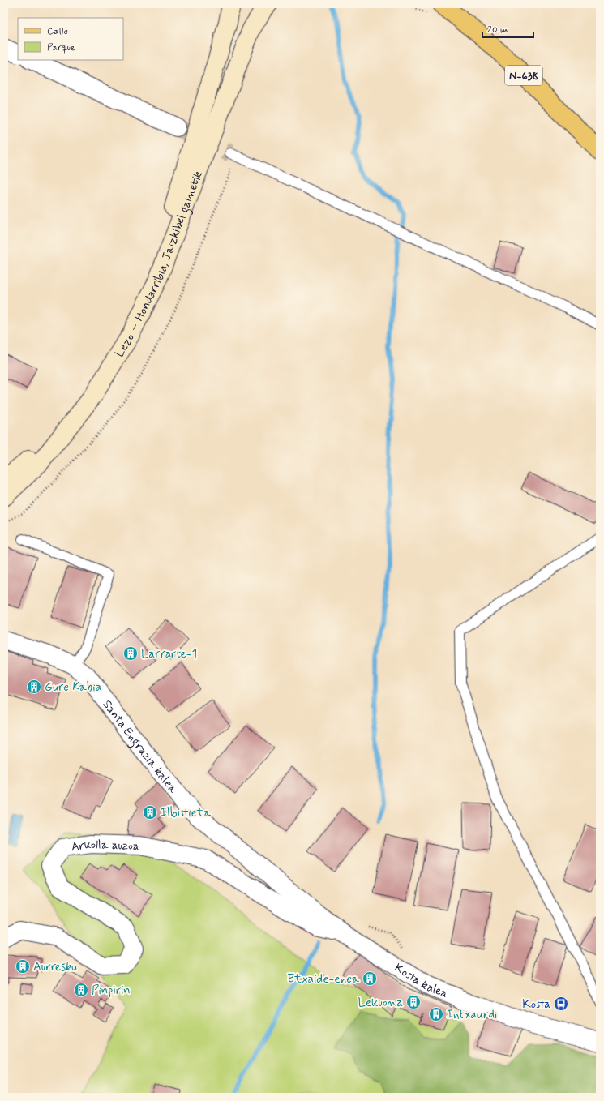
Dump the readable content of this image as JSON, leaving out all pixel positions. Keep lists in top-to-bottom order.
{
  "streets": {
    "main road": ["N-638", "Lezo – Hondarribia, Jaizkibel gainetik"],
    "street": ["Santa Engrazia kalea", "Arkolla auzoa", "Kosta kalea"]
  },
  "crossings": [
    ["Santa Engrazia kalea", "Arkolla auzoa"],
    ["Santa Engrazia kalea", "Kosta kalea"],
    ["Arkolla auzoa", "Kosta kalea"]
  ],
  "places": {
    "building": [
      "Larrarte-1",
      "Gure Kabia",
      "Ilbistieta",
      "Aurresku",
      "Etxaide-enea",
      "Pinpirin",
      "Lekuona",
      "Intxaurdi"
    ],
    "bus stop": ["Kosta"]
  },
  "legend": ["Calle", "Parque"],
  "scale_bar": "20 m"
}
